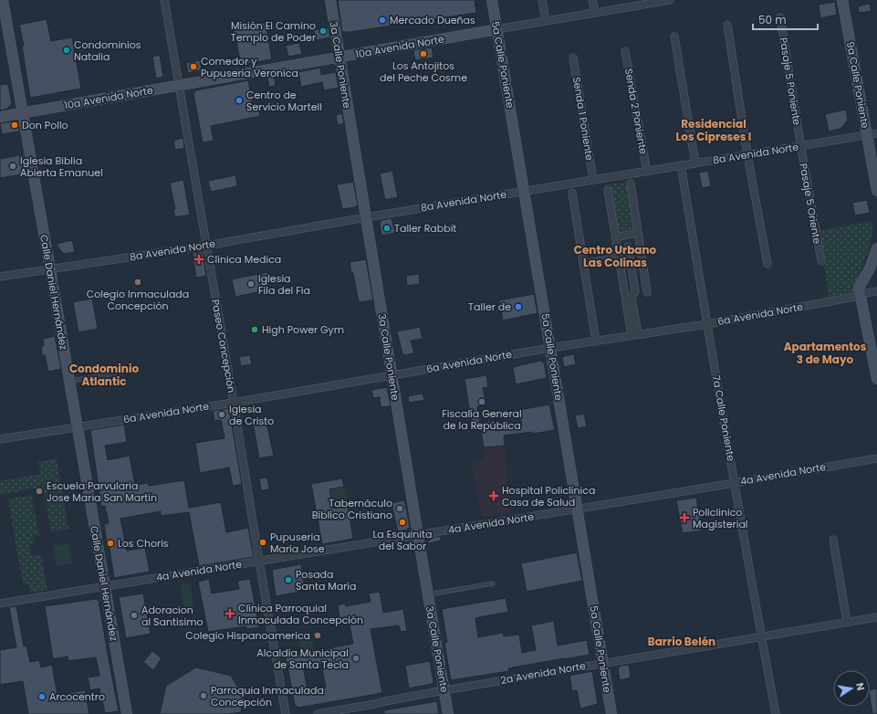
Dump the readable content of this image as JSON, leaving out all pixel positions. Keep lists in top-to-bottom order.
{
  "streets": {
    "street": [
      "10a Avenida Norte",
      "3a Calle Poniente",
      "5a Calle Poniente",
      "Pasaje 5 Poniente",
      "9a Calle Poniente",
      "Senda 2 Poniente",
      "Senda 1 Poniente",
      "8a Avenida Norte",
      "Pasaje 5 Oriente",
      "Calle Daniel Hernández",
      "6a Avenida Norte",
      "Paseo Concepción",
      "7a Calle Poniente",
      "4a Avenida Norte",
      "2a Avenida Norte"
    ]
  },
  "crossings": [
    ["10a Avenida Norte", "3a Calle Poniente"],
    ["10a Avenida Norte", "5a Calle Poniente"],
    ["10a Avenida Norte", "Calle Daniel Hernández"],
    ["10a Avenida Norte", "Paseo Concepción"],
    ["3a Calle Poniente", "8a Avenida Norte"],
    ["3a Calle Poniente", "6a Avenida Norte"],
    ["3a Calle Poniente", "4a Avenida Norte"],
    ["3a Calle Poniente", "2a Avenida Norte"],
    ["5a Calle Poniente", "8a Avenida Norte"],
    ["5a Calle Poniente", "6a Avenida Norte"],
    ["5a Calle Poniente", "4a Avenida Norte"],
    ["5a Calle Poniente", "2a Avenida Norte"],
    ["Pasaje 5 Poniente", "8a Avenida Norte"],
    ["Pasaje 5 Poniente", "Pasaje 5 Oriente"],
    ["9a Calle Poniente", "8a Avenida Norte"],
    ["Senda 2 Poniente", "8a Avenida Norte"],
    ["Senda 1 Poniente", "8a Avenida Norte"],
    ["8a Avenida Norte", "Pasaje 5 Oriente"],
    ["8a Avenida Norte", "Calle Daniel Hernández"],
    ["8a Avenida Norte", "Paseo Concepción"],
    ["8a Avenida Norte", "7a Calle Poniente"],
    ["Calle Daniel Hernández", "6a Avenida Norte"],
    ["Calle Daniel Hernández", "4a Avenida Norte"],
    ["6a Avenida Norte", "Paseo Concepción"],
    ["6a Avenida Norte", "7a Calle Poniente"],
    ["Paseo Concepción", "4a Avenida Norte"],
    ["7a Calle Poniente", "4a Avenida Norte"],
    ["7a Calle Poniente", "2a Avenida Norte"]
  ],
  "districts": [
    "Residencial Los Cipreses I",
    "Centro Urbano Las Colinas",
    "Apartamentos 3 de Mayo",
    "Condominio Atlantic",
    "Barrio Belén"
  ],
  "places": {
    "other": [
      "Mercado Dueñas",
      "Misión El Camino Templo de Poder",
      "Condominios Natalia",
      "Los Antojitos del Peche Cosme",
      "Comedor y Pupuseria Veronica",
      "Centro de Servicio Martell",
      "Don Pollo",
      "Iglesia Biblia Abierta Emanuel",
      "Taller Rabbit",
      "Colegio Inmaculada Concepción",
      "Iglesia Fila del Fia",
      "Taller de",
      "High Power Gym",
      "Fiscalía General de la República",
      "Iglesia de Cristo",
      "Escuela Parvularia Jose Maria San Martín",
      "Tabernáculo Bíblico Cristiano",
      "La Esquinita del Sabor",
      "Pupuseria María Jose",
      "Los Choris",
      "Posada Santa María",
      "Adoracion al Santisimo",
      "Colegio Hispanoamerica",
      "Alcaldía Municipal de Santa Tecla",
      "Parroquia Inmaculada Concepción",
      "Arcocentro"
    ],
    "health": [
      "Clínica Medica",
      "Hospital Policlínica Casa de Salud",
      "Policlinico Magisterial",
      "Clínica Parroquial Inmaculada Concepción"
    ]
  },
  "scale_bar": "50 m",
  "north": "right"
}
